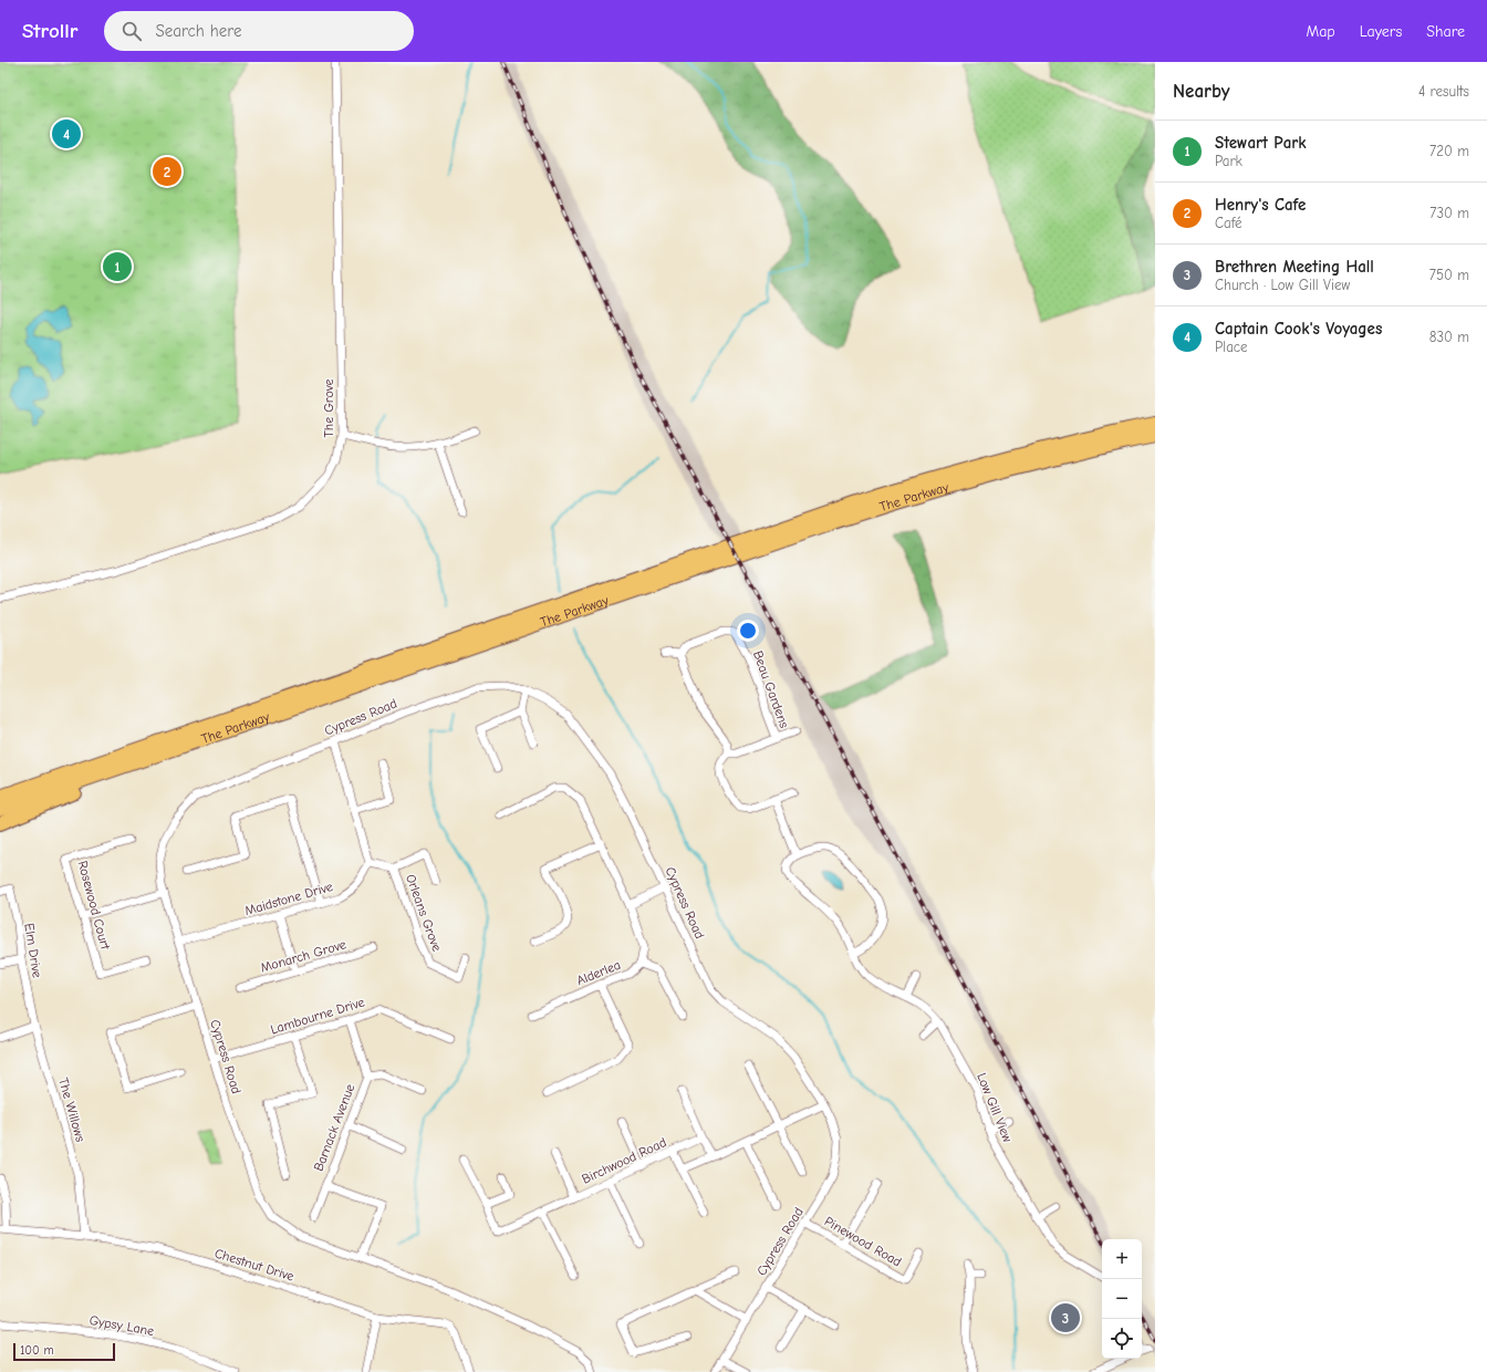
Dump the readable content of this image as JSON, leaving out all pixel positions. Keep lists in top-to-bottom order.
{
  "streets": {
    "highway": ["The Parkway"],
    "street": [
      "The Grove",
      "Beau Gardens",
      "Cypress Road",
      "Maidstone Drive",
      "Rosewood Court",
      "Orleans Grove",
      "Elm Drive",
      "Monarch Grove",
      "Alderlea",
      "Lambourne Drive",
      "Low Gill View",
      "The Willows",
      "Barnack Avenue",
      "Birchwood Road",
      "Pinewood Road",
      "Chestnut Drive",
      "Gypsy Lane"
    ]
  },
  "crossings": [
    ["Cypress Road", "Maidstone Drive"],
    ["Cypress Road", "Lambourne Drive"],
    ["Cypress Road", "Pinewood Road"],
    ["Maidstone Drive", "Orleans Grove"],
    ["Elm Drive", "The Willows"],
    ["Lambourne Drive", "Barnack Avenue"],
    ["The Willows", "Chestnut Drive"]
  ],
  "scale_bar": "100 m",
  "page": {
    "header": "Strollr",
    "search": "Search here",
    "nav": ["Map", "Layers", "Share"],
    "heading": ["Nearby", "4 results"],
    "pins": [
      "4",
      "2",
      "1",
      "3"
    ],
    "list": [
      {
        "mark": "1",
        "name": "Stewart Park",
        "note": "Park",
        "value": "720 m"
      },
      {
        "mark": "2",
        "name": "Henry's Cafe",
        "note": "Café",
        "value": "730 m"
      },
      {
        "mark": "3",
        "name": "Brethren Meeting Hall",
        "note": "Church · Low Gill View",
        "value": "750 m"
      },
      {
        "mark": "4",
        "name": "Captain Cook's Voyages",
        "note": "Place",
        "value": "830 m"
      }
    ],
    "map_buttons": ["+", "−"],
    "scale": "100 m"
  }
}
